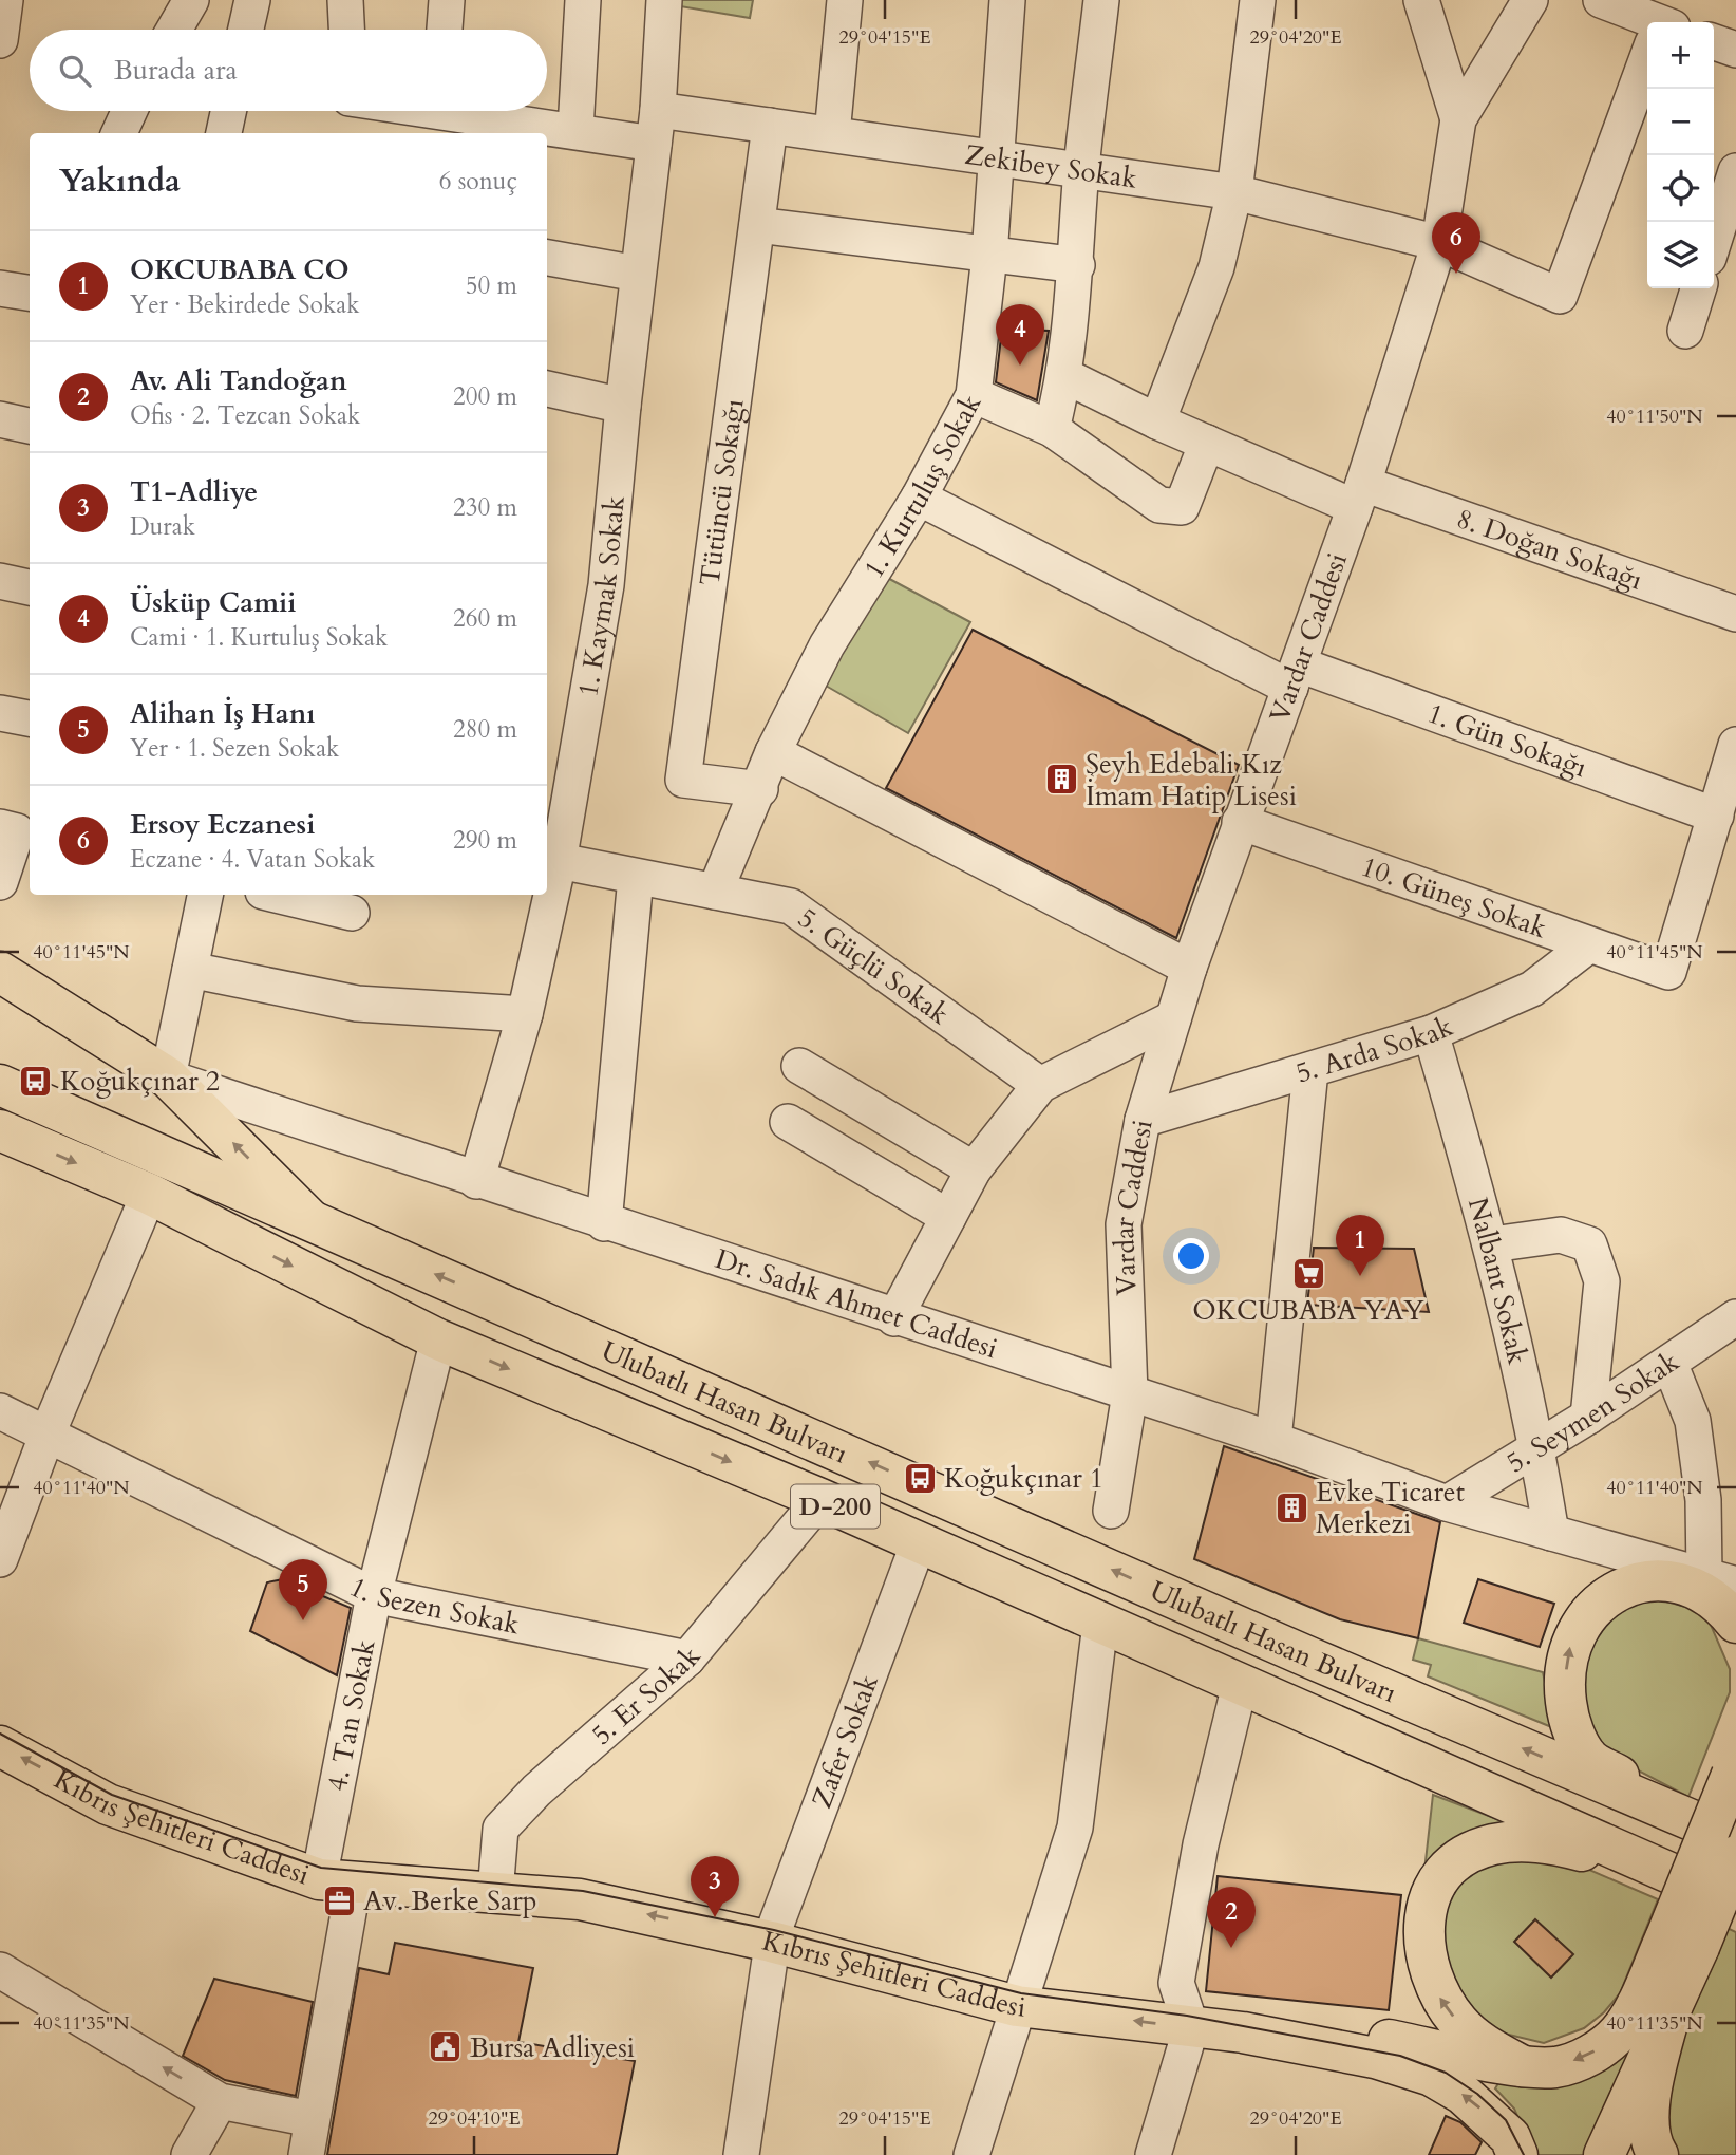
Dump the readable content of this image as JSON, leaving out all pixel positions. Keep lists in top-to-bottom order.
{
  "streets": {
    "main road": [
      "Dr. Sadık Ahmet Caddesi",
      "Ulubatlı Hasan Bulvarı",
      "D-200",
      "Kıbrıs Şehitleri Caddesi"
    ],
    "street": [
      "Zekibey Sokak",
      "1. Kurtuluş Sokak",
      "Tütüncü Sokağı",
      "8. Doğan Sokağı",
      "1. Kaymak Sokak",
      "Vardar Caddesi",
      "1. Gün Sokağı",
      "10. Güneş Sokak",
      "5. Güçlü Sokak",
      "5. Arda Sokak",
      "Nalbant Sokak",
      "5. Seymen Sokak",
      "1. Sezen Sokak",
      "5. Er Sokak",
      "4. Tan Sokak",
      "Zafer Sokak"
    ]
  },
  "crossings": [
    ["Zekibey Sokak", "1. Kurtuluş Sokak"],
    ["Zekibey Sokak", "Tütüncü Sokağı"],
    ["Zekibey Sokak", "1. Kaymak Sokak"],
    ["Zekibey Sokak", "Vardar Caddesi"],
    ["1. Kurtuluş Sokak", "Tütüncü Sokağı"],
    ["1. Kurtuluş Sokak", "1. Gün Sokağı"],
    ["1. Kurtuluş Sokak", "5. Güçlü Sokak"],
    ["8. Doğan Sokağı", "Vardar Caddesi"],
    ["1. Kaymak Sokak", "5. Güçlü Sokak"],
    ["1. Kaymak Sokak", "Dr. Sadık Ahmet Caddesi"],
    ["Vardar Caddesi", "1. Gün Sokağı"],
    ["Vardar Caddesi", "10. Güneş Sokak"],
    ["Vardar Caddesi", "5. Arda Sokak"],
    ["Vardar Caddesi", "Dr. Sadık Ahmet Caddesi"],
    ["1. Gün Sokağı", "10. Güneş Sokak"],
    ["10. Güneş Sokak", "5. Arda Sokak"],
    ["5. Arda Sokak", "Nalbant Sokak"],
    ["Nalbant Sokak", "Dr. Sadık Ahmet Caddesi"],
    ["Nalbant Sokak", "5. Seymen Sokak"],
    ["Dr. Sadık Ahmet Caddesi", "5. Seymen Sokak"],
    ["Ulubatlı Hasan Bulvarı", "5. Er Sokak"],
    ["Ulubatlı Hasan Bulvarı", "4. Tan Sokak"],
    ["Ulubatlı Hasan Bulvarı", "Zafer Sokak"],
    ["1. Sezen Sokak", "5. Er Sokak"],
    ["1. Sezen Sokak", "4. Tan Sokak"],
    ["5. Er Sokak", "Kıbrıs Şehitleri Caddesi"],
    ["4. Tan Sokak", "Kıbrıs Şehitleri Caddesi"],
    ["Zafer Sokak", "Kıbrıs Şehitleri Caddesi"]
  ],
  "one_way": ["Kıbrıs Şehitleri Caddesi"],
  "places": {
    "building": ["Şeyh Edebali Kız İmam Hatip Lisesi", "Evke Ticaret Merkezi"],
    "bus stop": ["Koğukçınar 2", "Koğukçınar 1"],
    "supermarket": ["OKCUBABA YAY"],
    "office": ["Av. Berke Sarp"],
    "public building": ["Bursa Adliyesi"]
  },
  "page": {
    "map_buttons": ["+", "−"],
    "search": "Burada ara",
    "heading": ["Yakında", "6 sonuç"],
    "pins": [
      "6",
      "4",
      "1",
      "5",
      "3",
      "2"
    ],
    "list": [
      {
        "mark": "1",
        "name": "OKCUBABA CO",
        "note": "Yer · Bekirdede Sokak",
        "value": "50 m"
      },
      {
        "mark": "2",
        "name": "Av. Ali Tandoğan",
        "note": "Ofis · 2. Tezcan Sokak",
        "value": "200 m"
      },
      {
        "mark": "3",
        "name": "T1-Adliye",
        "note": "Durak",
        "value": "230 m"
      },
      {
        "mark": "4",
        "name": "Üsküp Camii",
        "note": "Cami · 1. Kurtuluş Sokak",
        "value": "260 m"
      },
      {
        "mark": "5",
        "name": "Alihan İş Hanı",
        "note": "Yer · 1. Sezen Sokak",
        "value": "280 m"
      },
      {
        "mark": "6",
        "name": "Ersoy Eczanesi",
        "note": "Eczane · 4. Vatan Sokak",
        "value": "290 m"
      }
    ]
  },
  "coordinates": [
    "29°04'15\"E",
    "29°04'20\"E",
    "40°11'50\"N",
    "40°11'45\"N",
    "40°11'40\"N",
    "40°11'35\"N",
    "29°04'10\"E"
  ]
}
